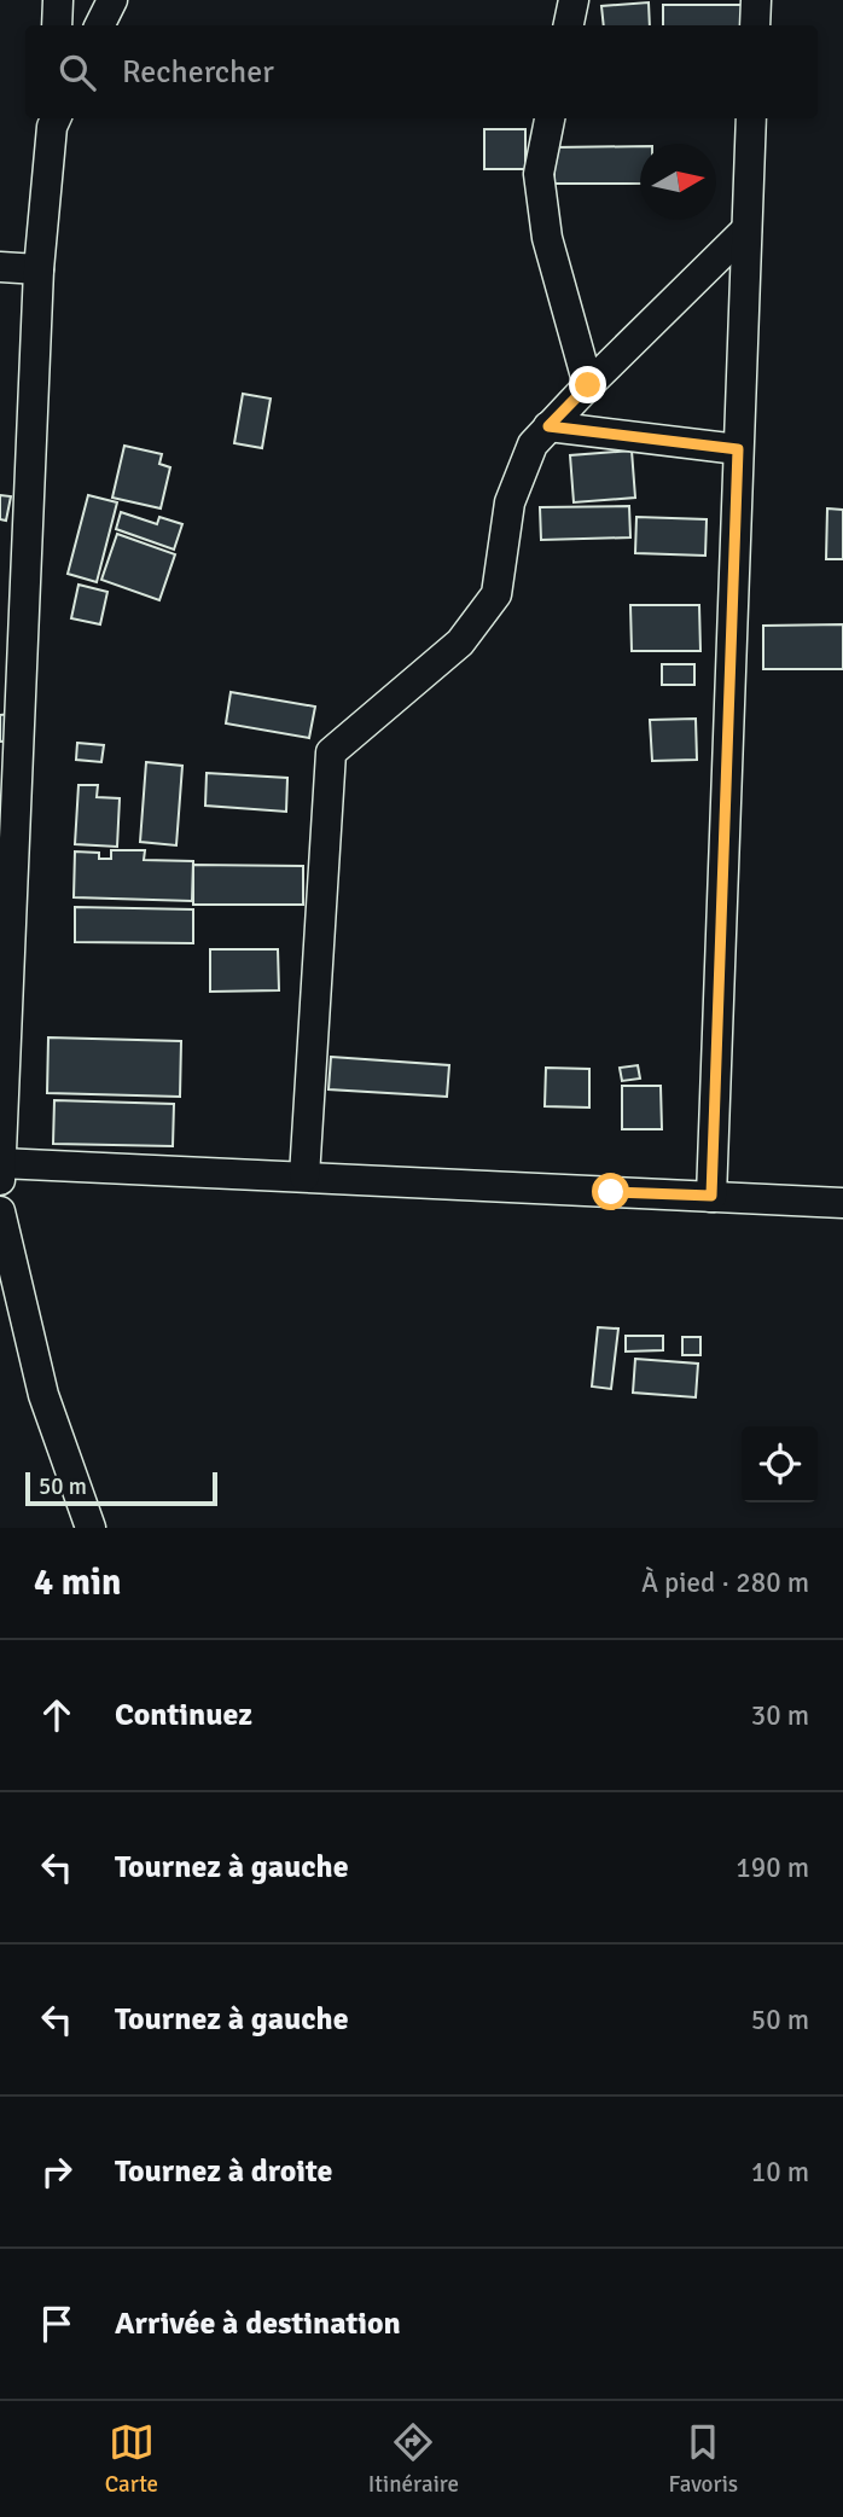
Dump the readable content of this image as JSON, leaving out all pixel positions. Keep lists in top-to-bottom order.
{
  "scale_bar": "50 m",
  "north": "right",
  "page": {
    "search": "Rechercher",
    "scale": "50 m",
    "heading": ["4 min", "À pied · 280 m"],
    "list": [
      ["Continuez", "30 m"],
      ["Tournez à gauche", "190 m"],
      ["Tournez à gauche", "50 m"],
      ["Tournez à droite", "10 m"],
      "Arrivée à destination"
    ],
    "nav": ["Carte", "Itinéraire", "Favoris"]
  }
}
